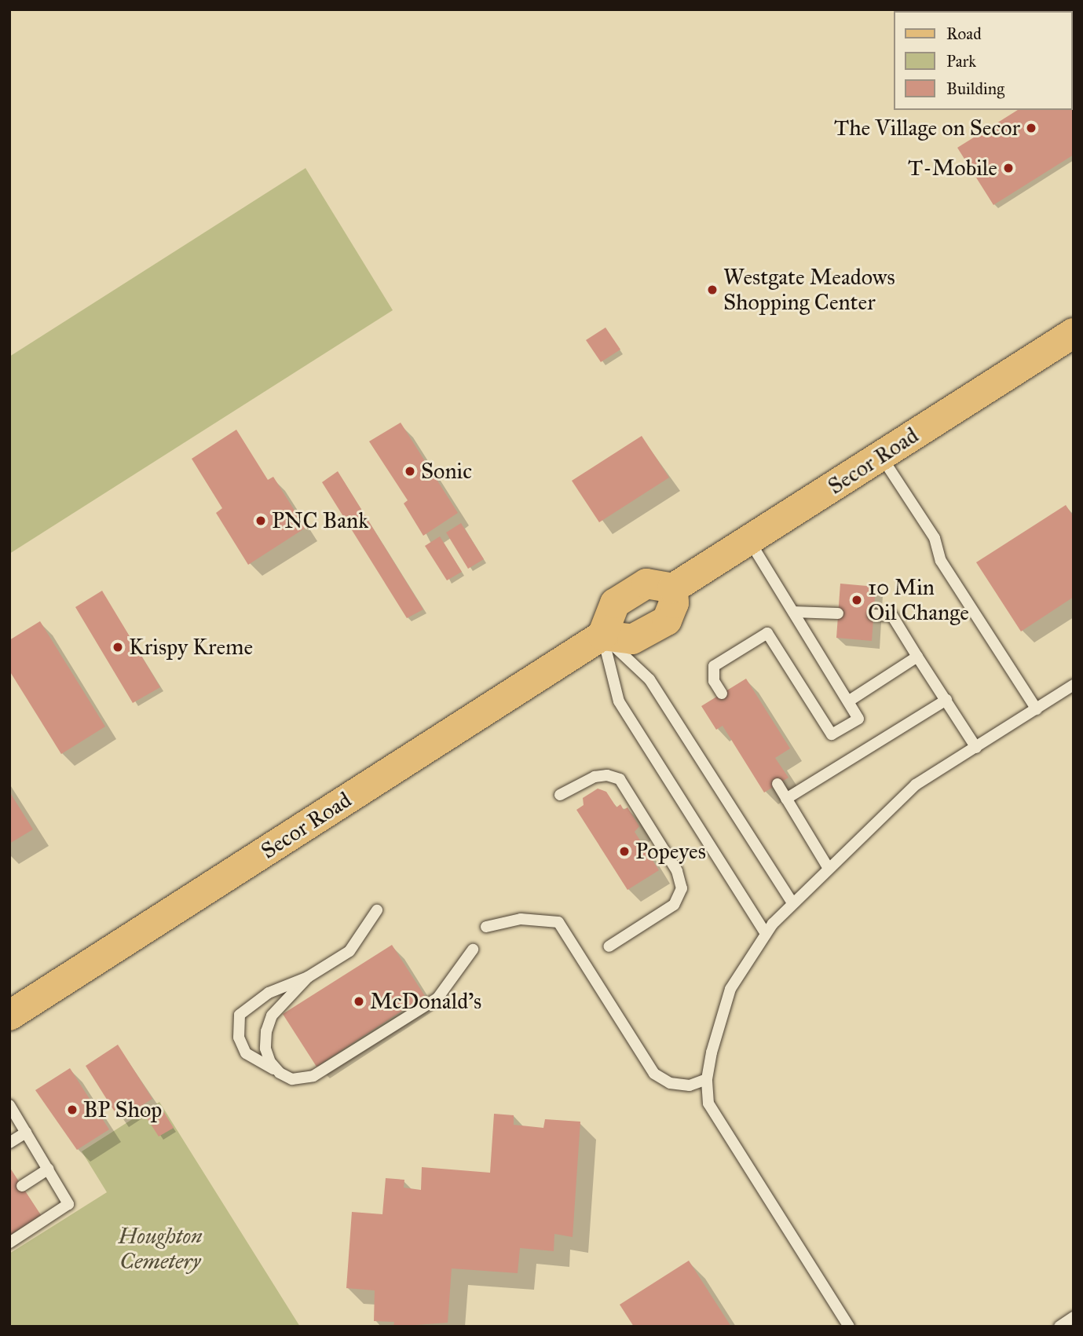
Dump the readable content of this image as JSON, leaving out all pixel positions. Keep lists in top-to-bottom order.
{
  "streets": {
    "main road": ["Secor Road"]
  },
  "parks": ["Houghton Cemetery"],
  "places": [
    "The Village on Secor",
    "T-Mobile",
    "Westgate Meadows Shopping Center",
    "Sonic",
    "PNC Bank",
    "10 Min Oil Change",
    "Krispy Kreme",
    "Popeyes",
    "McDonald's",
    "BP Shop"
  ],
  "legend": ["Road", "Park", "Building"]
}
